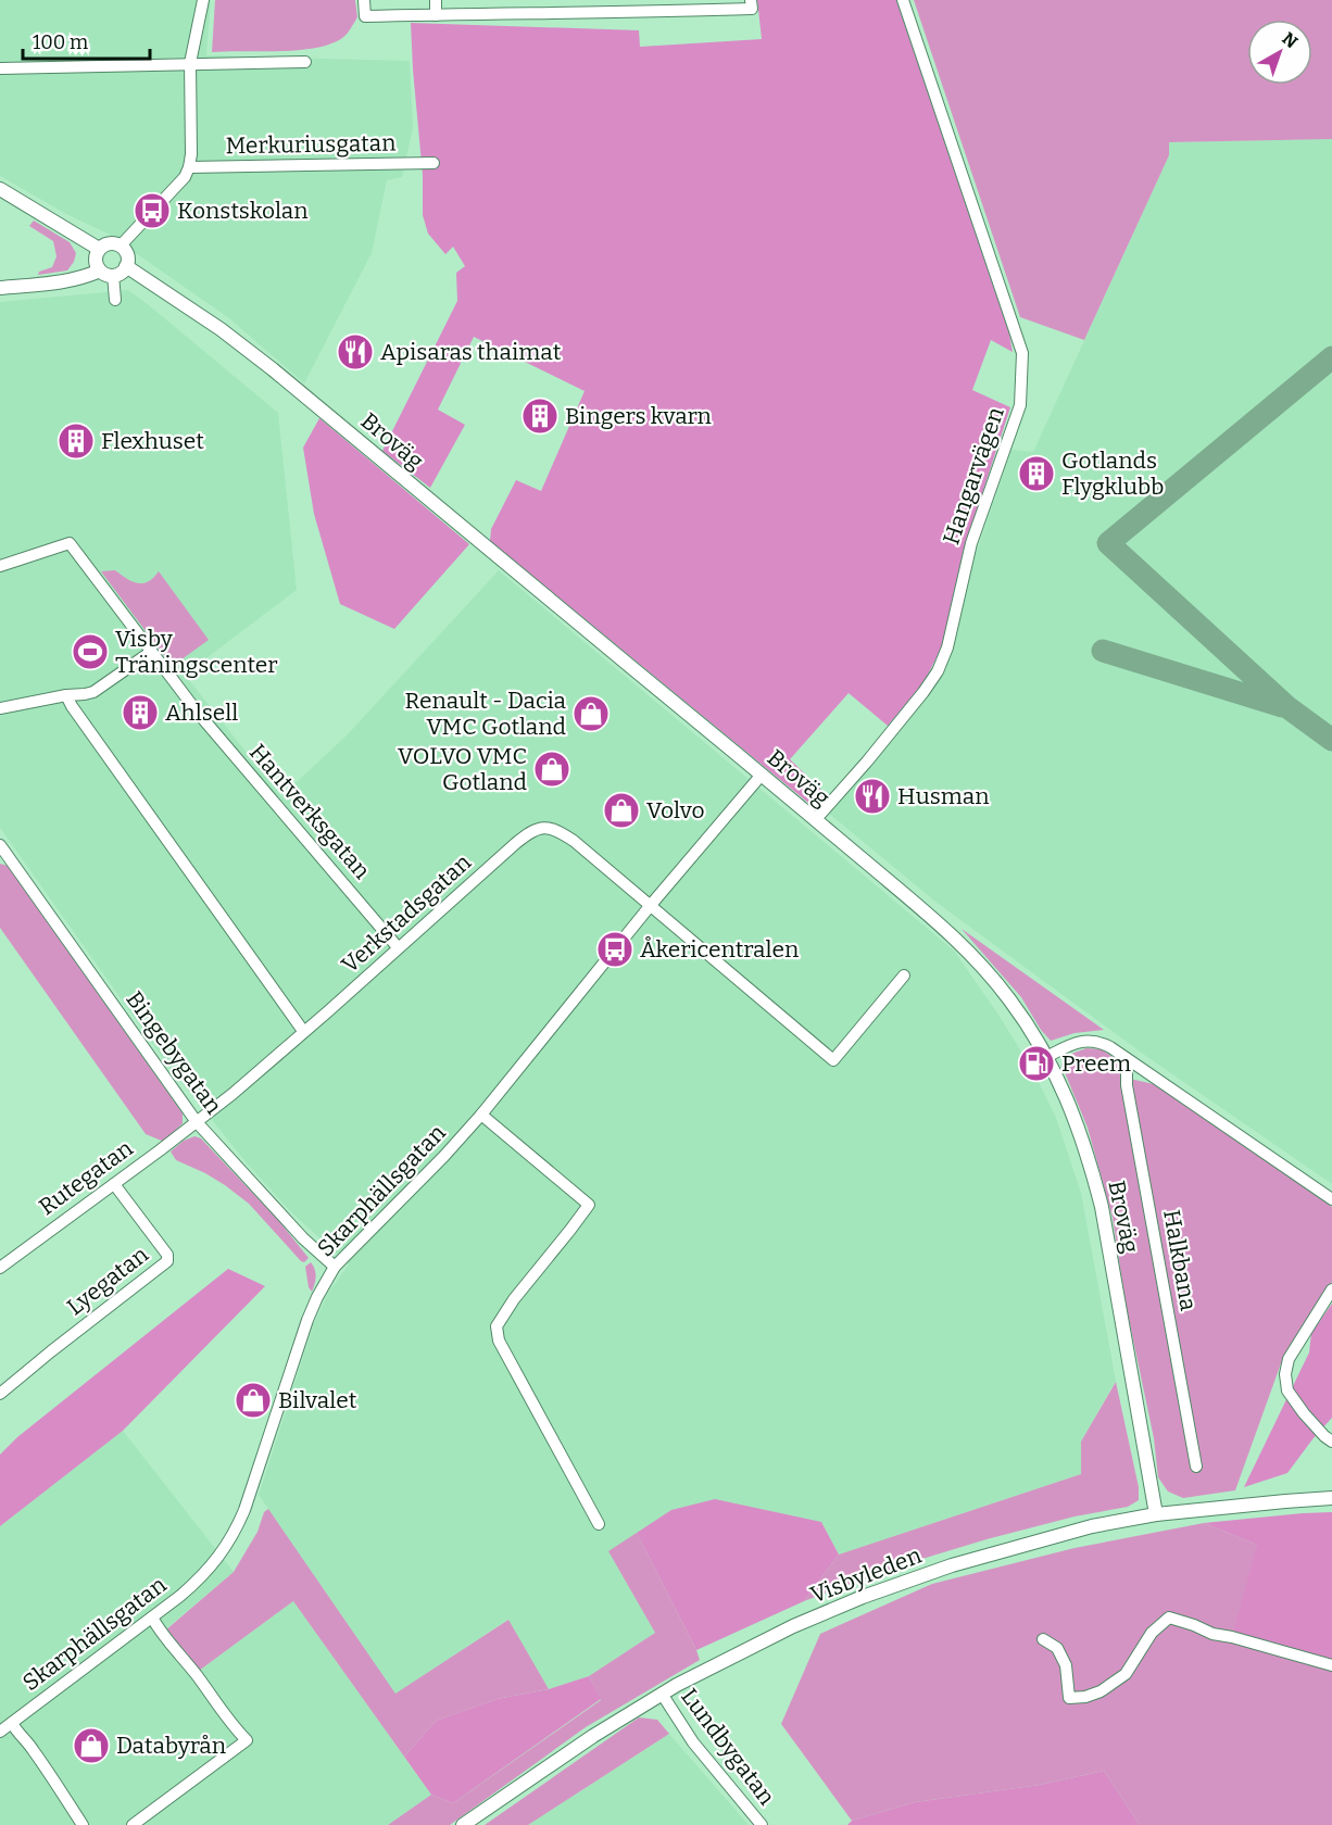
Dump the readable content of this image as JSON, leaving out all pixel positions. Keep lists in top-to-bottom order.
{
  "streets": {
    "main road": ["Broväg", "Visbyleden"],
    "street": [
      "Merkuriusgatan",
      "Hangarvägen",
      "Hantverksgatan",
      "Verkstadsgatan",
      "Bingebygatan",
      "Rutegatan",
      "Skarphällsgatan",
      "Halkbana",
      "Lyegatan",
      "Lundbygatan"
    ]
  },
  "crossings": [
    ["Broväg", "Hangarvägen"],
    ["Broväg", "Skarphällsgatan"],
    ["Broväg", "Visbyleden"],
    ["Hantverksgatan", "Verkstadsgatan"],
    ["Verkstadsgatan", "Bingebygatan"],
    ["Verkstadsgatan", "Rutegatan"],
    ["Verkstadsgatan", "Skarphällsgatan"],
    ["Bingebygatan", "Rutegatan"],
    ["Bingebygatan", "Skarphällsgatan"],
    ["Rutegatan", "Lyegatan"],
    ["Visbyleden", "Lundbygatan"]
  ],
  "places": {
    "bus stop": ["Konstskolan", "Åkericentralen"],
    "restaurant": ["Apisaras thaimat", "Husman"],
    "building": [
      "Bingers kvarn",
      "Flexhuset",
      "Gotlands Flygklubb",
      "Ahlsell"
    ],
    "sports": ["Visby Träningscenter"],
    "shop": [
      "Renault - Dacia VMC Gotland",
      "VOLVO VMC Gotland",
      "Volvo",
      "Bilvalet",
      "Databyrån"
    ],
    "fuel station": ["Preem"]
  },
  "scale_bar": "100 m",
  "north": "top right"
}
